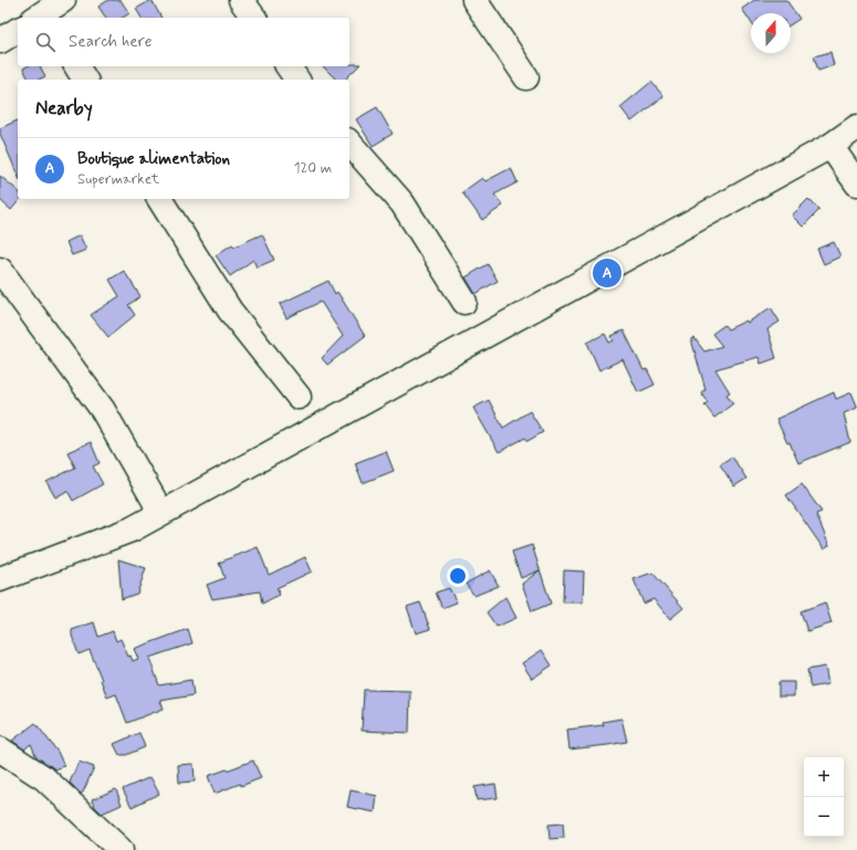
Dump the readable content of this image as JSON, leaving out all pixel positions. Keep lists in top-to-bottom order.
{
  "north": "top",
  "page": {
    "search": "Search here",
    "heading": "Nearby",
    "list": [
      {
        "mark": "A",
        "name": "Boutique alimentation",
        "note": "Supermarket",
        "value": "120 m"
      }
    ],
    "pins": "A",
    "map_buttons": ["+", "−"]
  }
}
